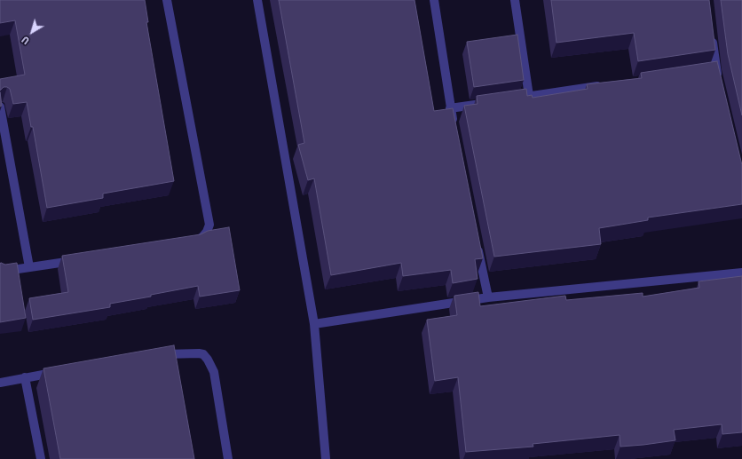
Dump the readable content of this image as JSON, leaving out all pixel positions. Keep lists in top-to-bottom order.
{
  "north": "bottom left"
}
